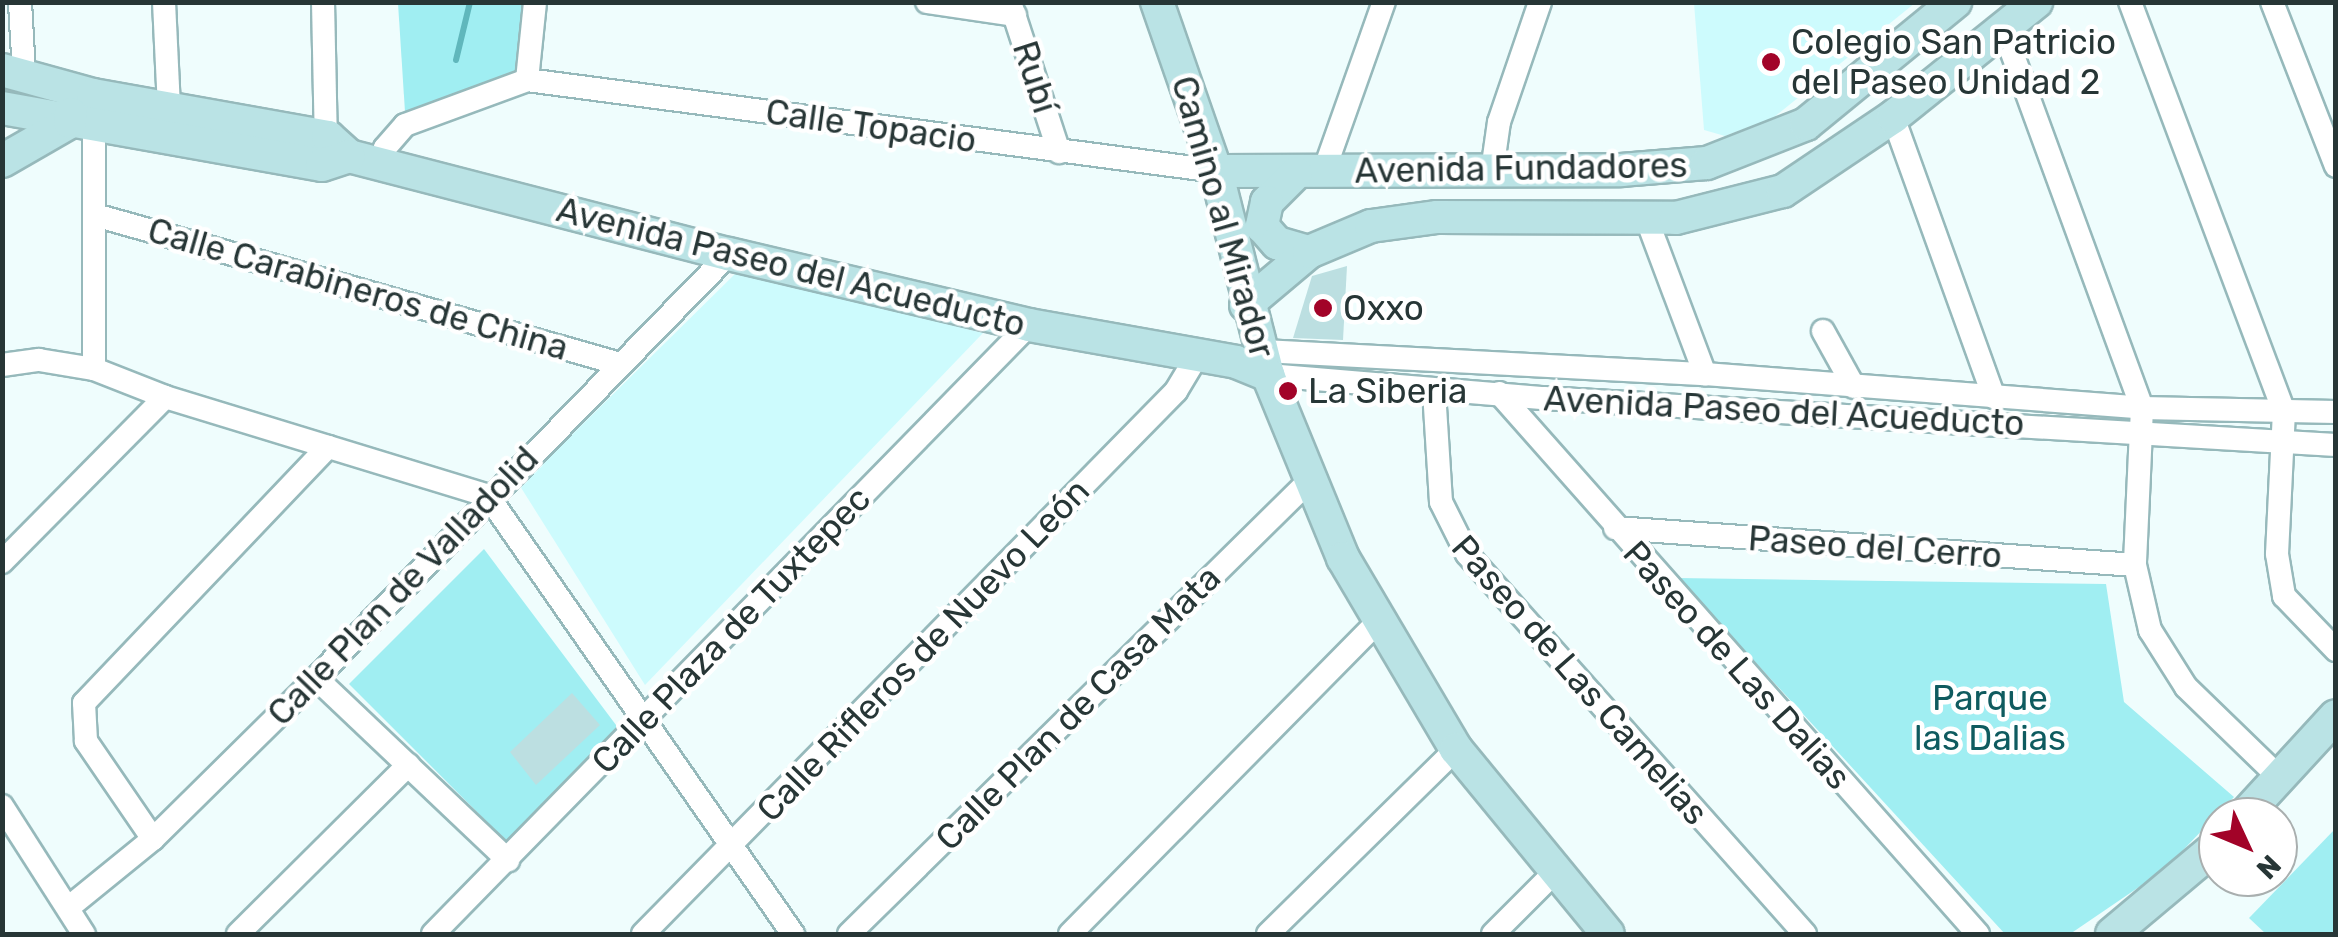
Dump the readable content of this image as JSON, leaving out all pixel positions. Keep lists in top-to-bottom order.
{
  "streets": {
    "main road": ["Avenida Fundadores", "Camino al Mirador", "Avenida Paseo del Acueducto"],
    "street": [
      "Rubí",
      "Calle Topacio",
      "Calle Carabineros de China",
      "Paseo del Cerro",
      "Calle Plan de Valladolid",
      "Calle Plaza de Tuxtepec",
      "Calle Rifleros de Nuevo León",
      "Paseo de Las Dalias",
      "Paseo de Las Camelias",
      "Calle Plan de Casa Mata"
    ]
  },
  "crossings": [
    ["Rubí", "Calle Topacio"],
    ["Calle Topacio", "Avenida Fundadores"],
    ["Calle Topacio", "Camino al Mirador"],
    ["Avenida Fundadores", "Camino al Mirador"],
    ["Camino al Mirador", "Avenida Paseo del Acueducto"],
    ["Camino al Mirador", "Calle Plan de Casa Mata"],
    ["Avenida Paseo del Acueducto", "Calle Plan de Valladolid"],
    ["Avenida Paseo del Acueducto", "Calle Plaza de Tuxtepec"],
    ["Avenida Paseo del Acueducto", "Calle Rifleros de Nuevo León"],
    ["Avenida Paseo del Acueducto", "Paseo de Las Dalias"],
    ["Avenida Paseo del Acueducto", "Paseo de Las Camelias"],
    ["Calle Carabineros de China", "Calle Plan de Valladolid"],
    ["Paseo del Cerro", "Paseo de Las Dalias"]
  ],
  "parks": ["Parque las Dalias"],
  "places": ["Colegio San Patricio del Paseo Unidad 2", "Oxxo", "La Siberia"],
  "north": "bottom right"
}
